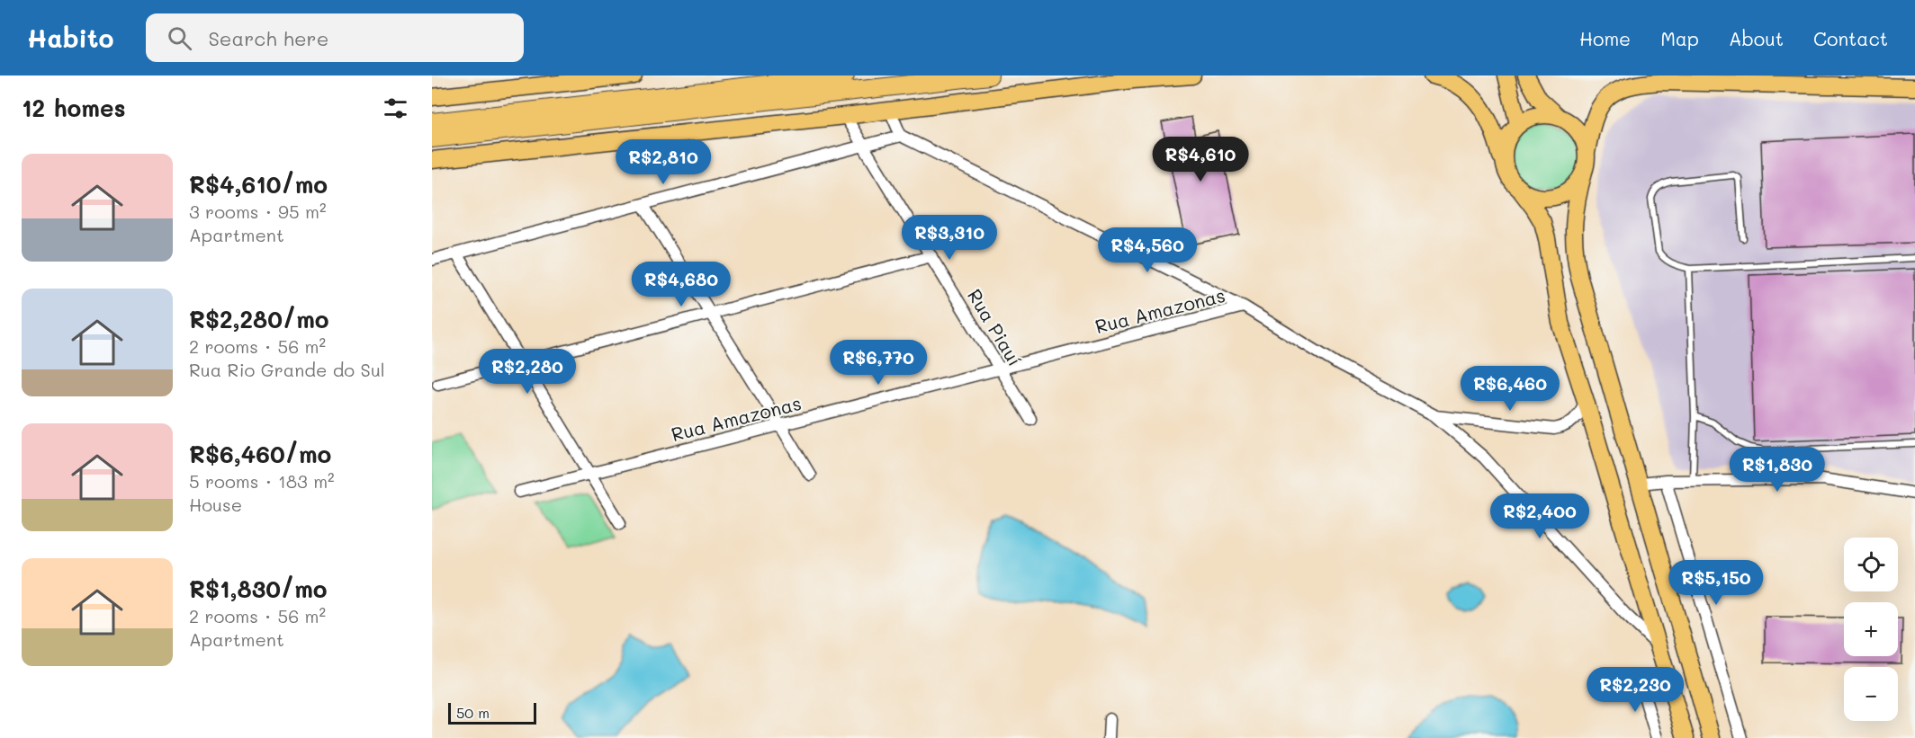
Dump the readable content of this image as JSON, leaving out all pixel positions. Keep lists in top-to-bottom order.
{
  "streets": {
    "street": ["Rua Amazonas", "Rua Piauí"]
  },
  "crossings": [
    ["Rua Amazonas", "Rua Piauí"]
  ],
  "scale_bar": "50 m",
  "page": {
    "header": "Habito",
    "search": "Search here",
    "nav": [
      "Home",
      "Map",
      "About",
      "Contact"
    ],
    "heading": "12 homes",
    "price": [
      "R$4,610",
      "R$2,810",
      "R$3,310",
      "R$4,560",
      "R$4,680",
      "R$6,770",
      "R$2,280",
      "R$6,460",
      "R$1,830",
      "R$2,400",
      "R$5,150",
      "R$2,230"
    ],
    "list": [
      {
        "name": "R$4,610/mo",
        "note": "3 rooms · 95 m² · Apartment"
      },
      {
        "name": "R$2,280/mo",
        "note": "2 rooms · 56 m² · Rua Rio Grande do Sul"
      },
      {
        "name": "R$6,460/mo",
        "note": "5 rooms · 183 m² · House"
      },
      {
        "name": "R$1,830/mo",
        "note": "2 rooms · 56 m² · Apartment"
      }
    ],
    "map_buttons": ["+", "−"],
    "scale": "50 m"
  }
}
